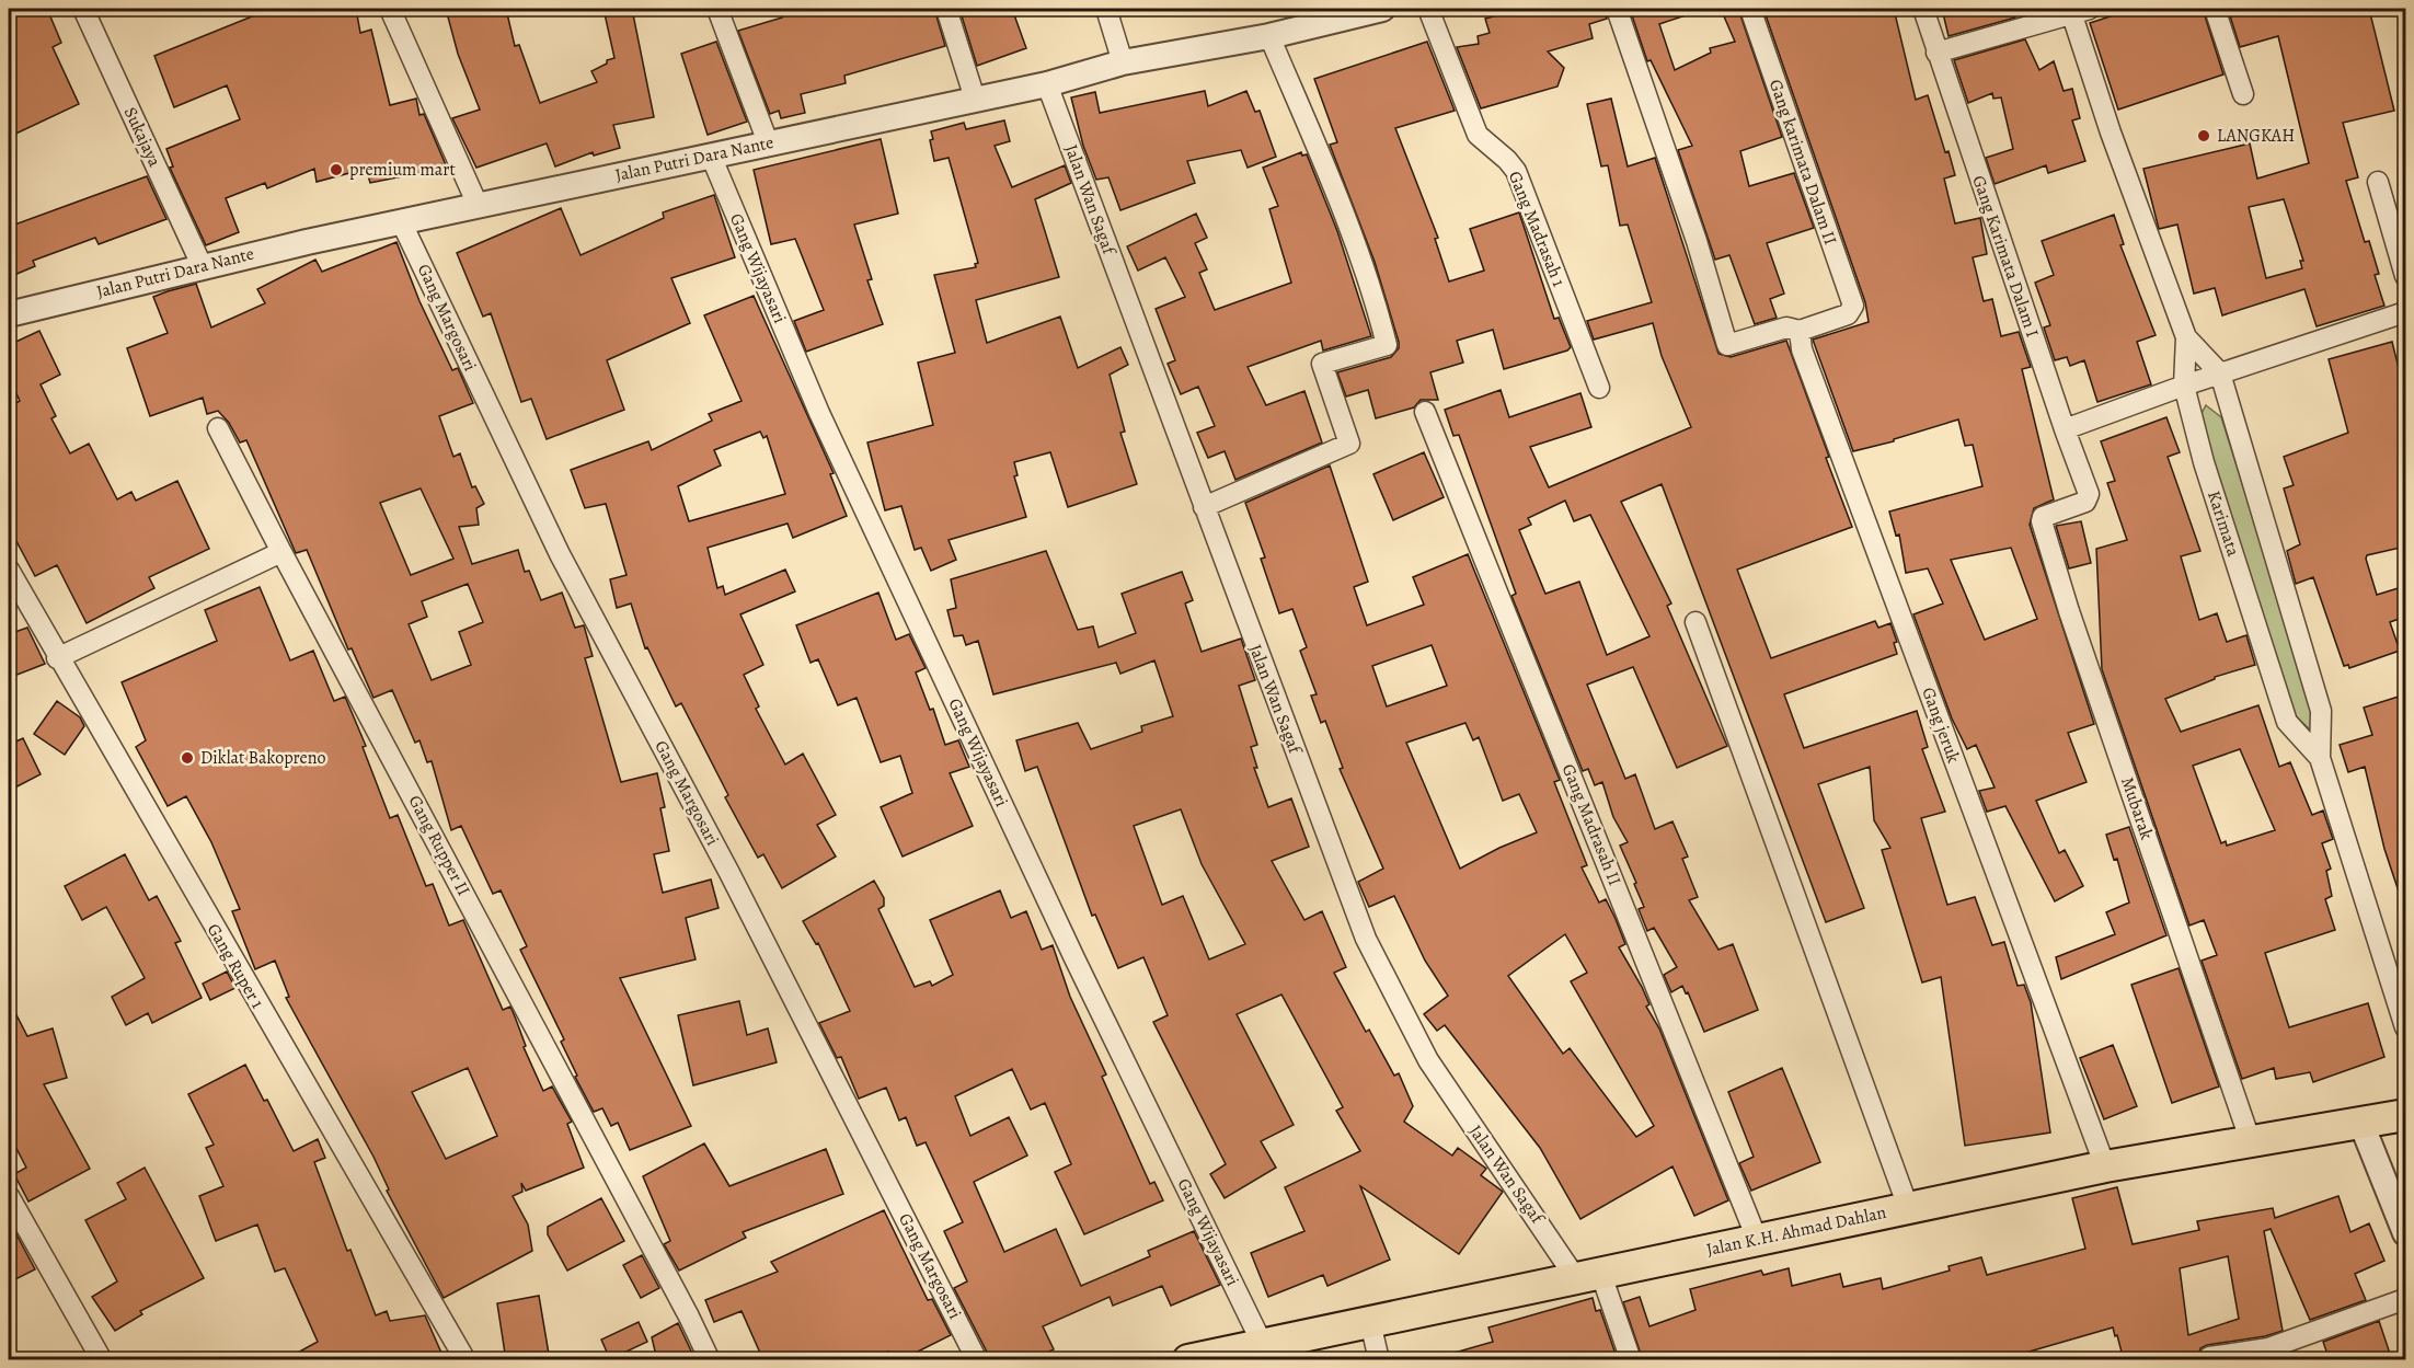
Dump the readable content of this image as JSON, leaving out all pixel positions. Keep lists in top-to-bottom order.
{
  "streets": {
    "main road": ["Jalan K.H. Ahmad Dahlan"],
    "street": [
      "Sukajaya",
      "Jalan Putri Dara Nante",
      "Gang karimata Dalam II",
      "Jalan Wan Sagaf",
      "Gang Madrasah 1",
      "Gang Karimata Dalam I",
      "Gang Wijayasari",
      "Gang Margosari",
      "Karimata",
      "Gang jeruk",
      "Mubarak",
      "Gang Madrasah II",
      "Gang Rupper II",
      "Gang Ruper 1"
    ]
  },
  "crossings": [
    ["Sukajaya", "Jalan Putri Dara Nante"],
    ["Jalan Putri Dara Nante", "Jalan Wan Sagaf"],
    ["Jalan Putri Dara Nante", "Gang Wijayasari"],
    ["Jalan Putri Dara Nante", "Gang Margosari"],
    ["Gang karimata Dalam II", "Gang jeruk"],
    ["Jalan Wan Sagaf", "Jalan K.H. Ahmad Dahlan"],
    ["Gang Karimata Dalam I", "Mubarak"],
    ["Gang Wijayasari", "Jalan K.H. Ahmad Dahlan"],
    ["Gang jeruk", "Jalan K.H. Ahmad Dahlan"],
    ["Mubarak", "Jalan K.H. Ahmad Dahlan"],
    ["Gang Madrasah II", "Jalan K.H. Ahmad Dahlan"]
  ],
  "places": ["LANGKAH", "premium mart", "Diklat Bakopreno"]
}
